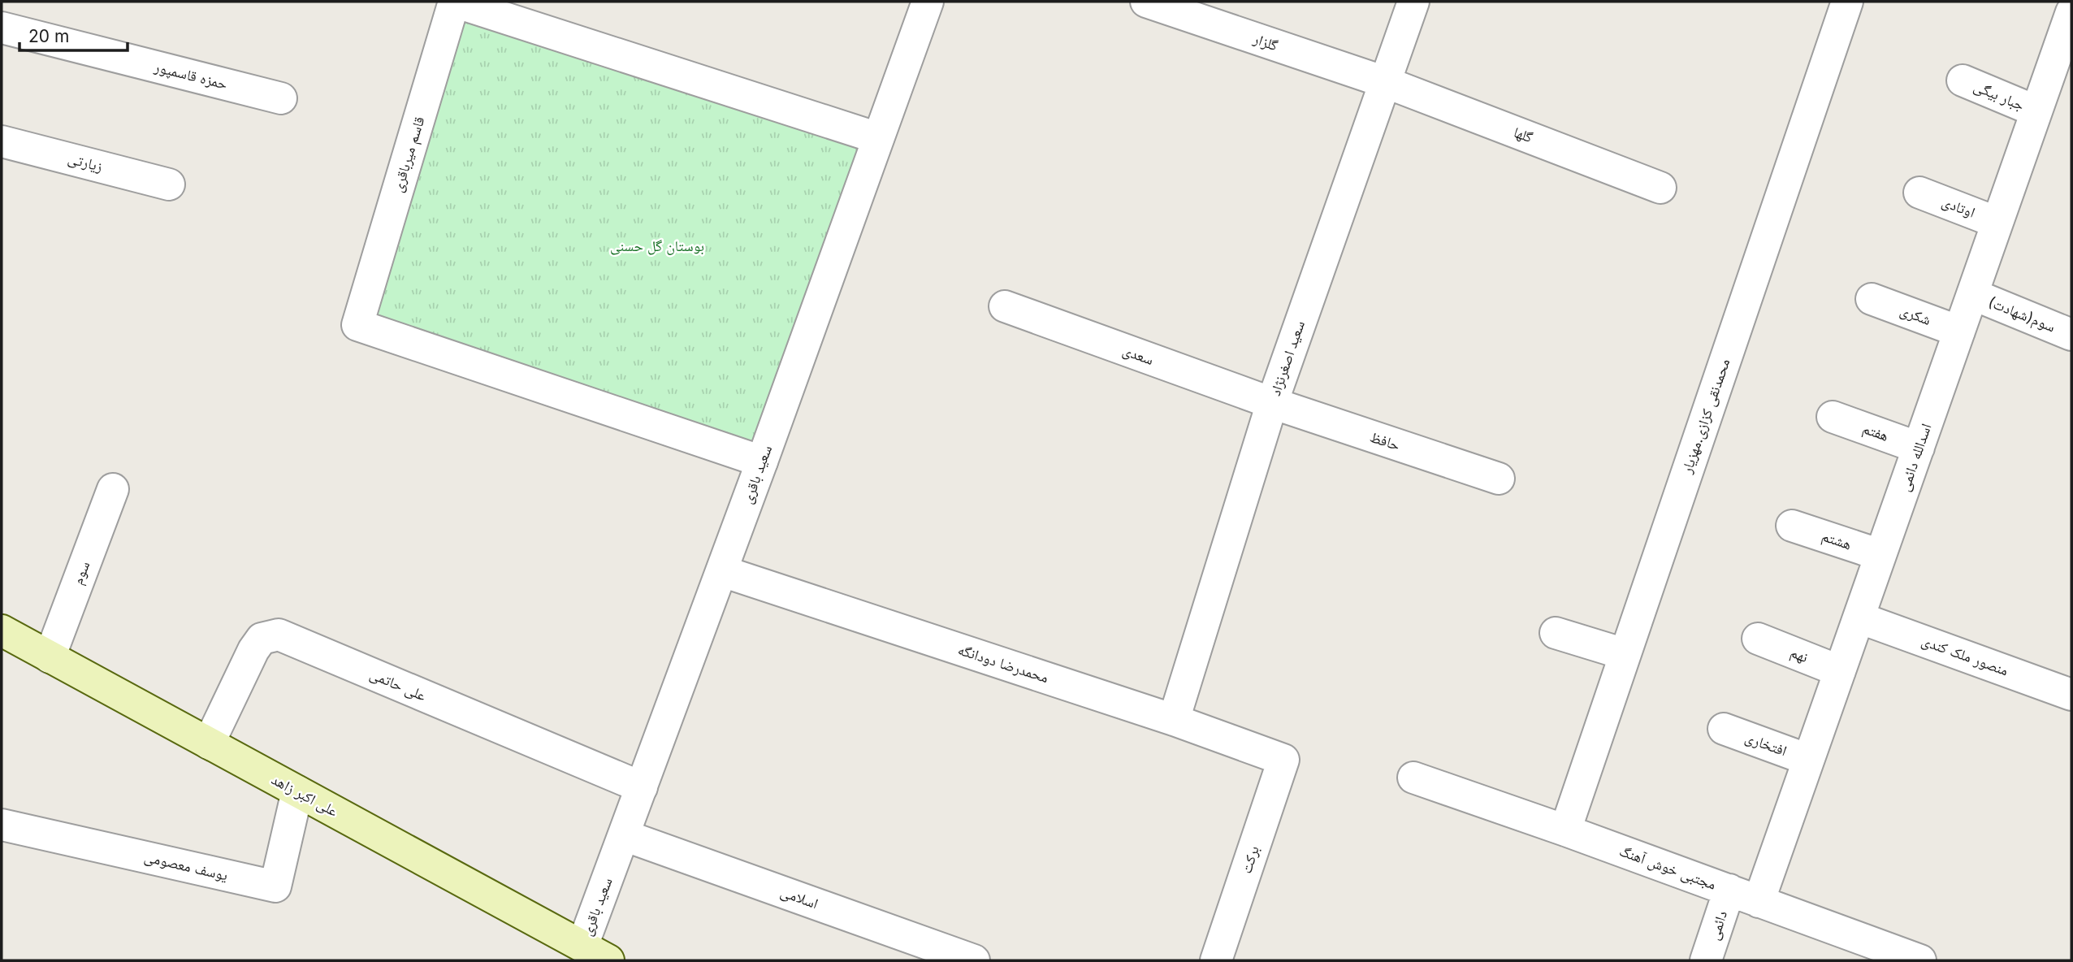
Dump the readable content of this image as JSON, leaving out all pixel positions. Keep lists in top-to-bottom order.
{
  "streets": {
    "main road": ["علی اکبر زاهد"],
    "street": [
      "گلزار",
      "حمزه قاسمپور",
      "جبار بیگی",
      "گلها",
      "قاسم میرباقری",
      "زیارتی",
      "اوتادی",
      "سوم(شهادت)",
      "شکری",
      "سعدی",
      "سعید اصغرنژاد",
      "محمدنقی کزازی.مهزیار",
      "هفتم",
      "حافظ",
      "اسدالله دائمی",
      "سعید باقری",
      "هشتم",
      "سوم",
      "نهم",
      "منصور ملک کندی",
      "محمدرضا دودانگه",
      "علی حاتمی",
      "افتخاری",
      "برکت",
      "یوسف معصومی",
      "مجتبی خوش آهنگ",
      "اسلامی",
      "دائمی"
    ]
  },
  "crossings": [
    ["گلزار", "گلها"],
    ["گلزار", "سعید اصغرنژاد"],
    ["جبار بیگی", "اسدالله دائمی"],
    ["گلها", "سعید اصغرنژاد"],
    ["قاسم میرباقری", "سعید باقری"],
    ["اوتادی", "اسدالله دائمی"],
    ["سوم(شهادت)", "اسدالله دائمی"],
    ["شکری", "اسدالله دائمی"],
    ["سعدی", "سعید اصغرنژاد"],
    ["سعدی", "حافظ"],
    ["سعید اصغرنژاد", "حافظ"],
    ["سعید اصغرنژاد", "محمدرضا دودانگه"],
    ["محمدنقی کزازی.مهزیار", "مجتبی خوش آهنگ"],
    ["هفتم", "اسدالله دائمی"],
    ["اسدالله دائمی", "هشتم"],
    ["اسدالله دائمی", "نهم"],
    ["اسدالله دائمی", "منصور ملک کندی"],
    ["اسدالله دائمی", "افتخاری"],
    ["اسدالله دائمی", "مجتبی خوش آهنگ"],
    ["سعید باقری", "محمدرضا دودانگه"],
    ["سعید باقری", "علی حاتمی"],
    ["سعید باقری", "علی اکبر زاهد"],
    ["سعید باقری", "اسلامی"],
    ["سوم", "علی اکبر زاهد"],
    ["محمدرضا دودانگه", "برکت"],
    ["علی حاتمی", "علی اکبر زاهد"],
    ["علی اکبر زاهد", "یوسف معصومی"],
    ["مجتبی خوش آهنگ", "دائمی"]
  ],
  "parks": ["بوستان گل حسنی"],
  "scale_bar": "20 m"
}
